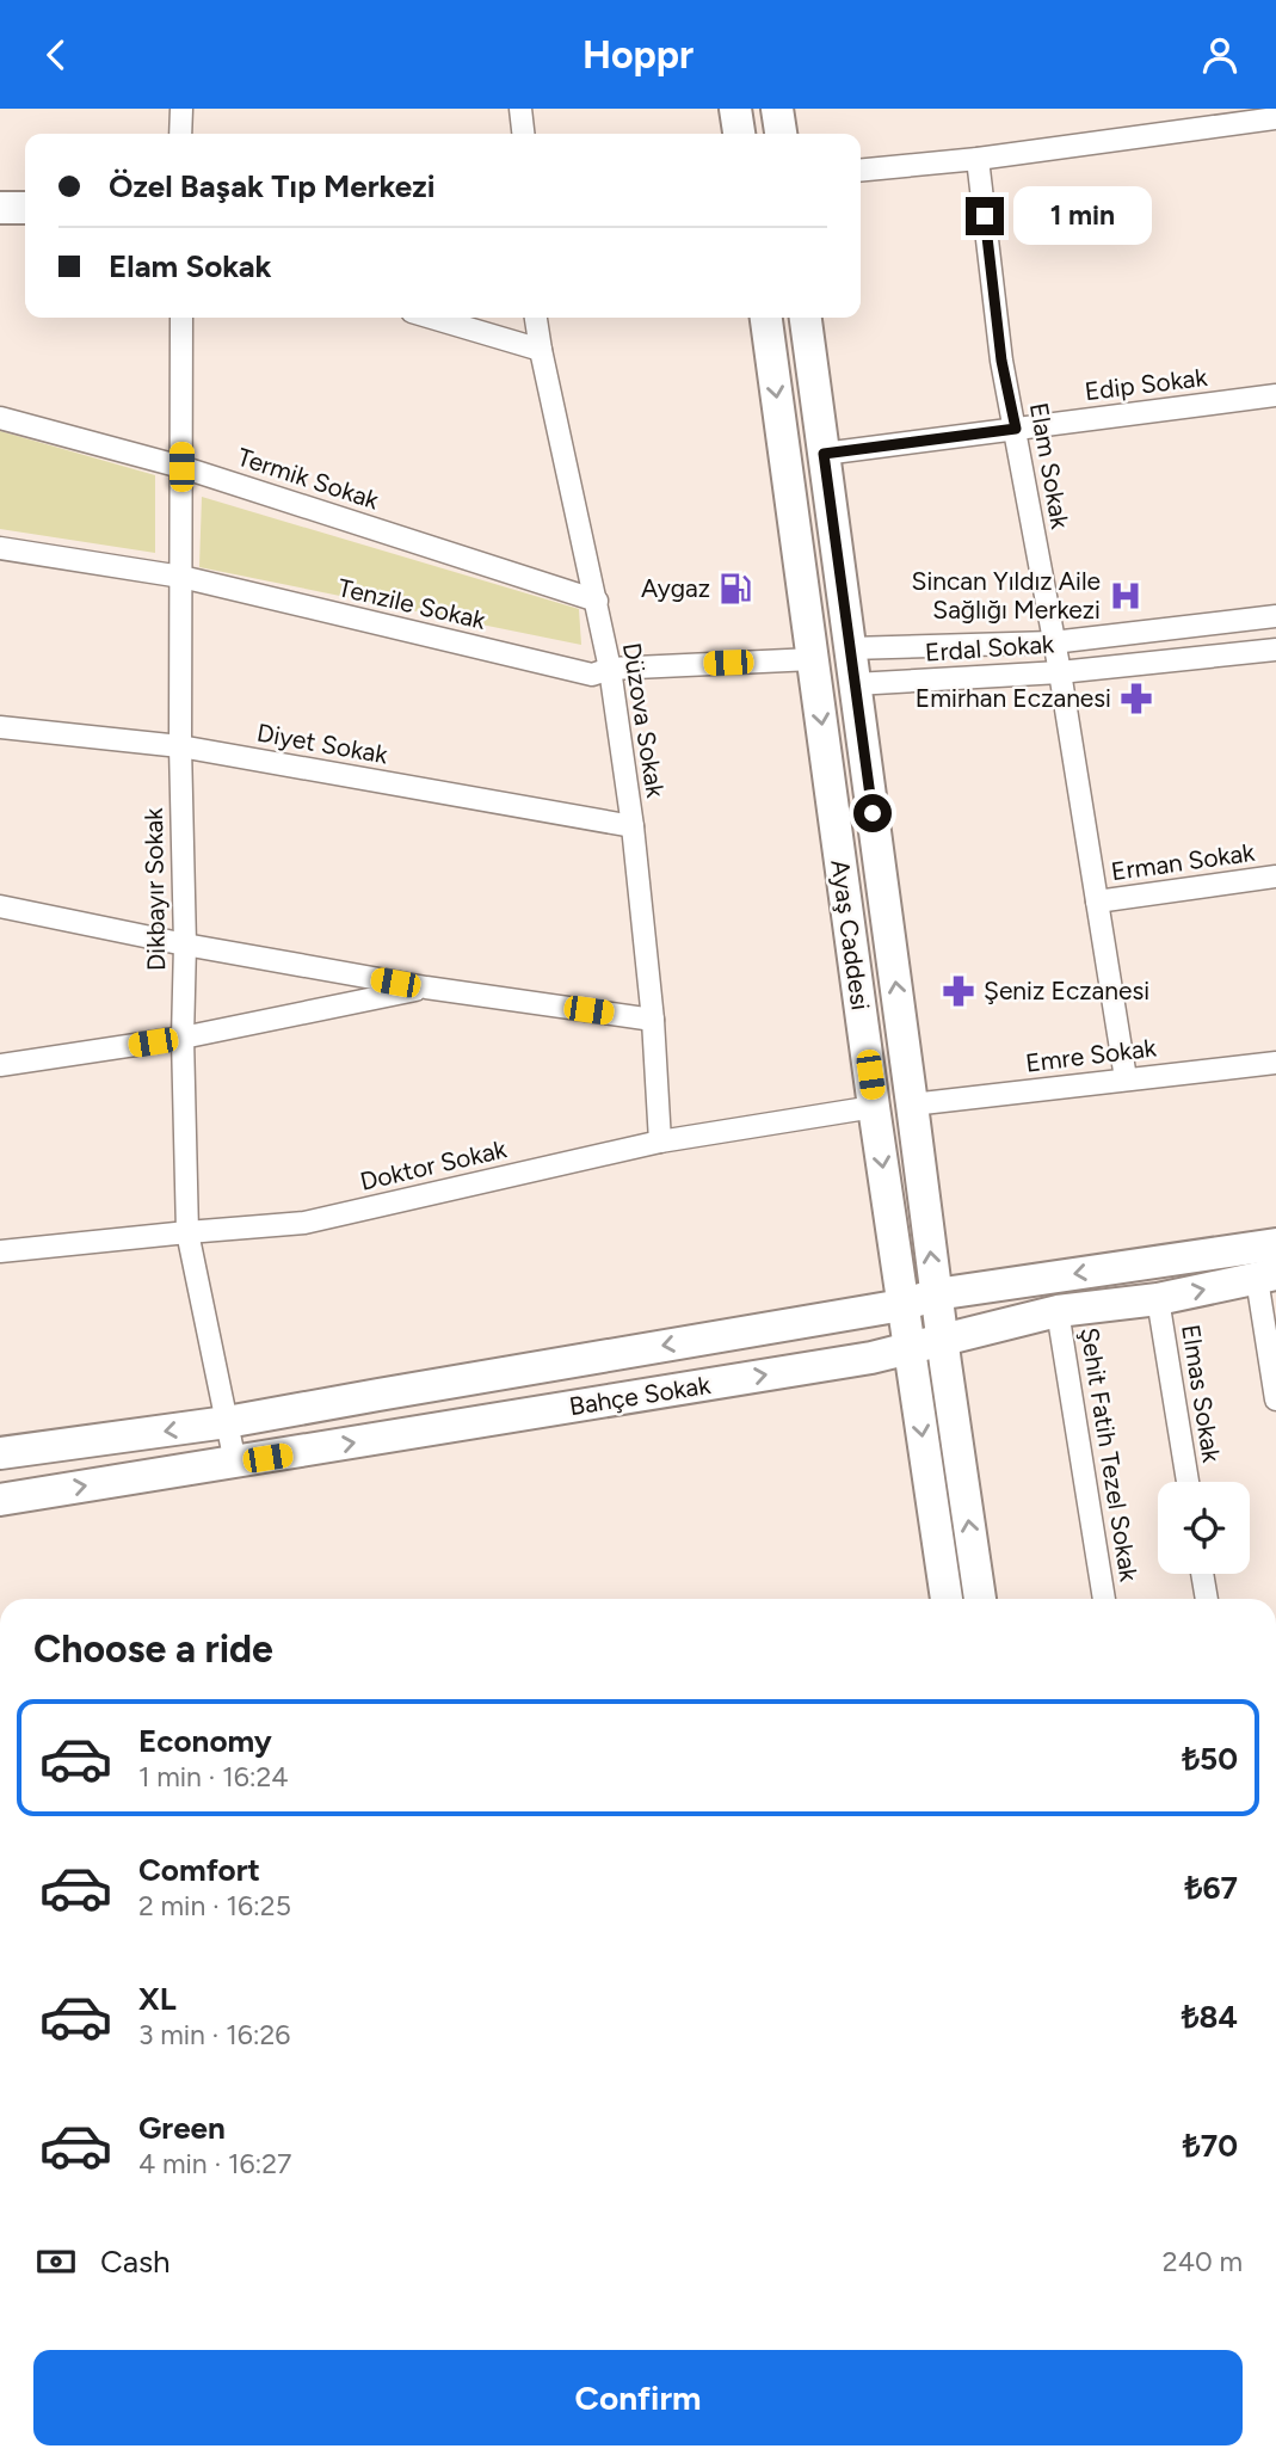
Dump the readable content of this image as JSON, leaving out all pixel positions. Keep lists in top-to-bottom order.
{
  "streets": {
    "main road": ["Ayaş Caddesi", "Bahçe Sokak"],
    "street": [
      "Edip Sokak",
      "Elam Sokak",
      "Termik Sokak",
      "Tenzile Sokak",
      "Erdal Sokak",
      "Düzova Sokak",
      "Diyet Sokak",
      "Erman Sokak",
      "Dikbayır Sokak",
      "Emre Sokak",
      "Doktor Sokak",
      "Elmas Sokak",
      "Şehit Fatih Tezel Sokak"
    ]
  },
  "crossings": [
    ["Edip Sokak", "Elam Sokak"],
    ["Edip Sokak", "Ayaş Caddesi"],
    ["Elam Sokak", "Erdal Sokak"],
    ["Elam Sokak", "Erman Sokak"],
    ["Elam Sokak", "Emre Sokak"],
    ["Termik Sokak", "Düzova Sokak"],
    ["Termik Sokak", "Dikbayır Sokak"],
    ["Tenzile Sokak", "Düzova Sokak"],
    ["Tenzile Sokak", "Dikbayır Sokak"],
    ["Tenzile Sokak", "Ayaş Caddesi"],
    ["Erdal Sokak", "Ayaş Caddesi"],
    ["Düzova Sokak", "Diyet Sokak"],
    ["Düzova Sokak", "Doktor Sokak"],
    ["Diyet Sokak", "Dikbayır Sokak"],
    ["Dikbayır Sokak", "Doktor Sokak"],
    ["Dikbayır Sokak", "Bahçe Sokak"],
    ["Ayaş Caddesi", "Emre Sokak"],
    ["Ayaş Caddesi", "Doktor Sokak"],
    ["Ayaş Caddesi", "Bahçe Sokak"],
    ["Elmas Sokak", "Bahçe Sokak"],
    ["Bahçe Sokak", "Şehit Fatih Tezel Sokak"]
  ],
  "places": {
    "fuel station": ["Aygaz"],
    "hospital": ["Sincan Yıldız Aile Sağlığı Merkezi"],
    "pharmacy": ["Emirhan Eczanesi", "Şeniz Eczanesi"]
  },
  "page": {
    "header": "Hoppr",
    "banner": ["Özel Başak Tıp Merkezi", "Elam Sokak"],
    "bubble": "1 min",
    "heading": "Choose a ride",
    "list": [
      {
        "name": "Economy",
        "note": "1 min · 16:24",
        "value": "₺50"
      },
      {
        "name": "Comfort",
        "note": "2 min · 16:25",
        "value": "₺67"
      },
      {
        "name": "XL",
        "note": "3 min · 16:26",
        "value": "₺84"
      },
      {
        "name": "Green",
        "note": "4 min · 16:27",
        "value": "₺70"
      }
    ],
    "pay": ["Cash", "240 m"],
    "buttons": "Confirm"
  }
}
